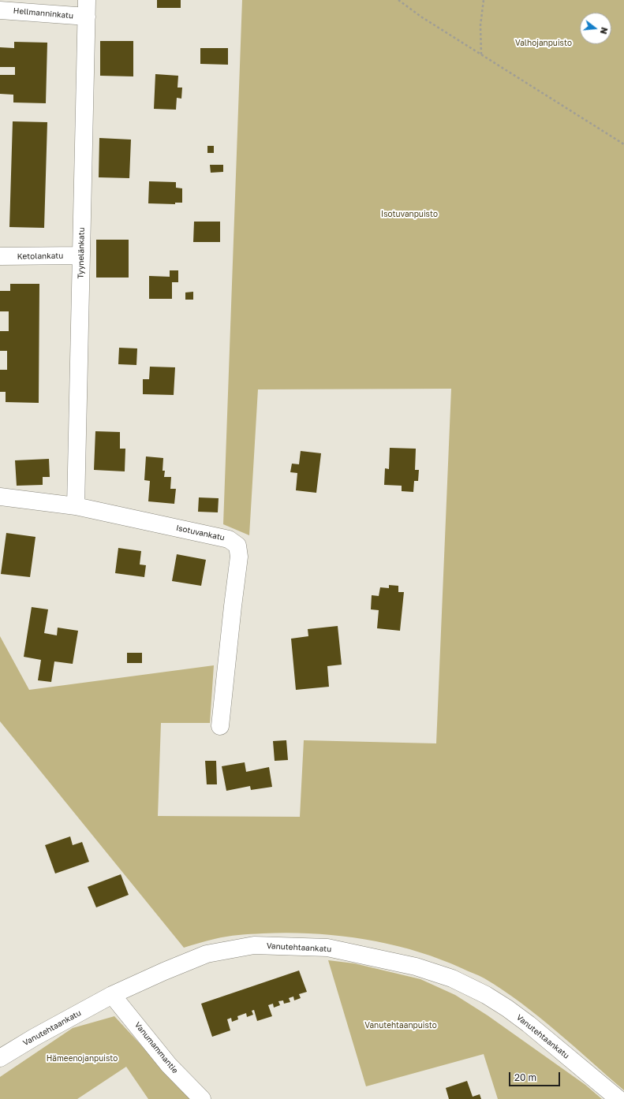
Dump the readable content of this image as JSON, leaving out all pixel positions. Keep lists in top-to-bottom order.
{
  "streets": {
    "street": [
      "Hellmanninkatu",
      "Tyynelänkatu",
      "Ketolankatu",
      "Isotuvankatu",
      "Vanutehtaankatu",
      "Vanumammantie"
    ]
  },
  "crossings": [
    ["Hellmanninkatu", "Tyynelänkatu"],
    ["Tyynelänkatu", "Ketolankatu"],
    ["Tyynelänkatu", "Isotuvankatu"],
    ["Vanutehtaankatu", "Vanumammantie"]
  ],
  "parks": [
    "Valhojanpuisto",
    "Isotuvanpuisto",
    "Vanutehtaanpuisto",
    "Hämeenojanpuisto"
  ],
  "scale_bar": "20 m",
  "north": "right"
}
